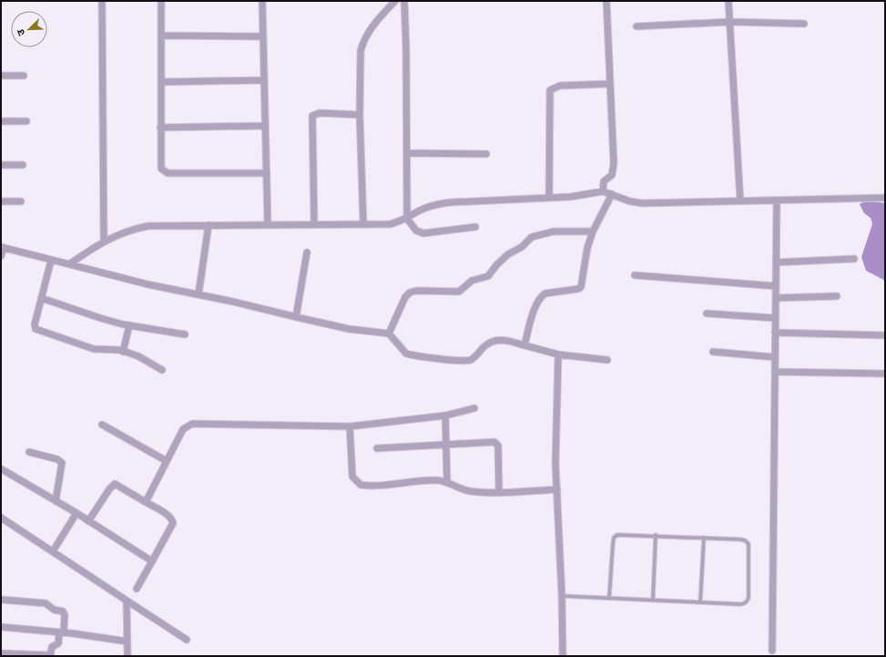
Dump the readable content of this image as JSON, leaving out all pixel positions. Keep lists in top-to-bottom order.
{
  "north": "bottom left"
}
